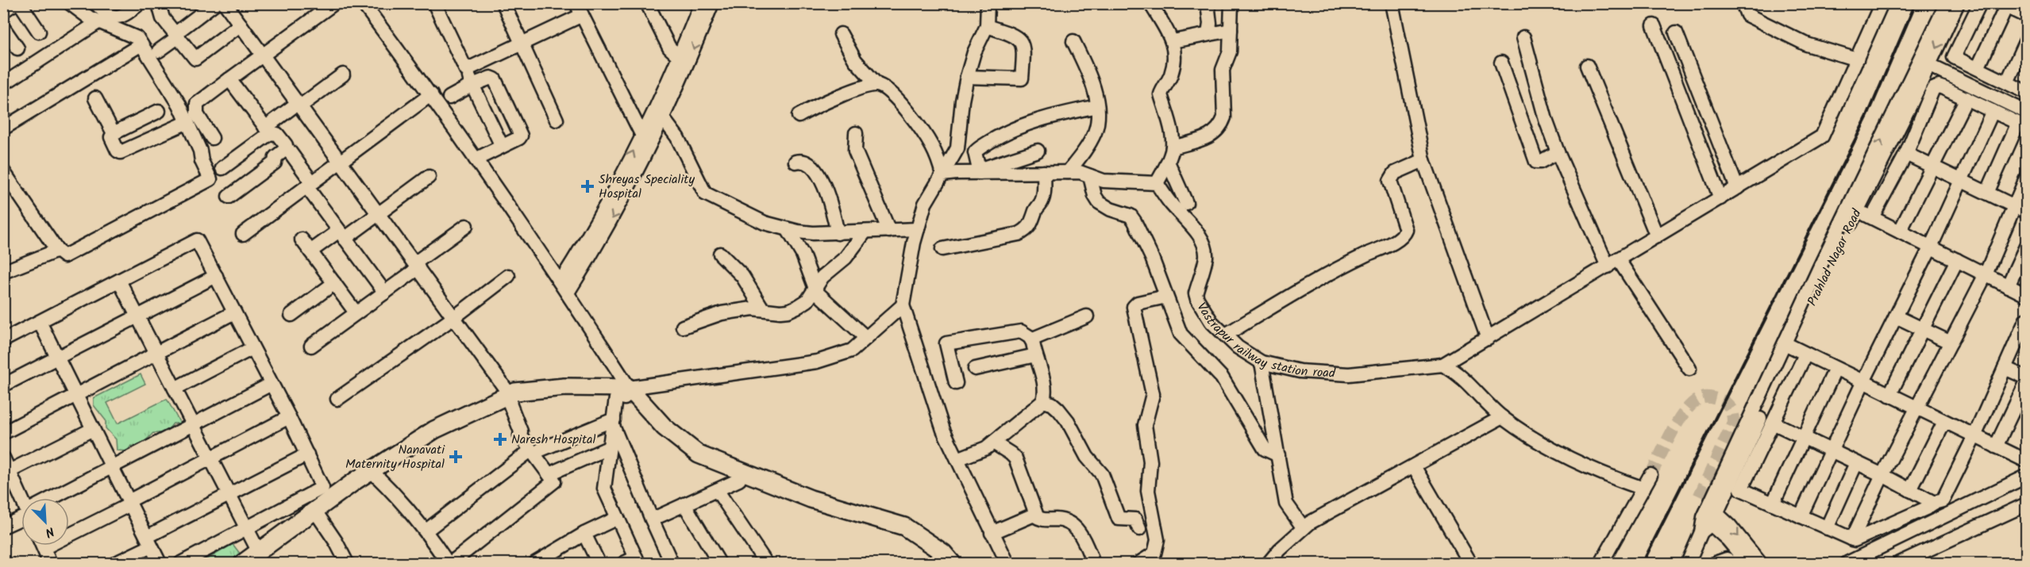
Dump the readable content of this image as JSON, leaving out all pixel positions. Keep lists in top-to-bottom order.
{
  "streets": {
    "street": ["Prahlad Nagar Road", "Vastrapur railway station road"]
  },
  "places": {
    "health": ["Shreyas Speciality Hospital", "Naresh Hospital", "Nanavati Maternity Hospital"]
  },
  "north": "bottom right"
}
